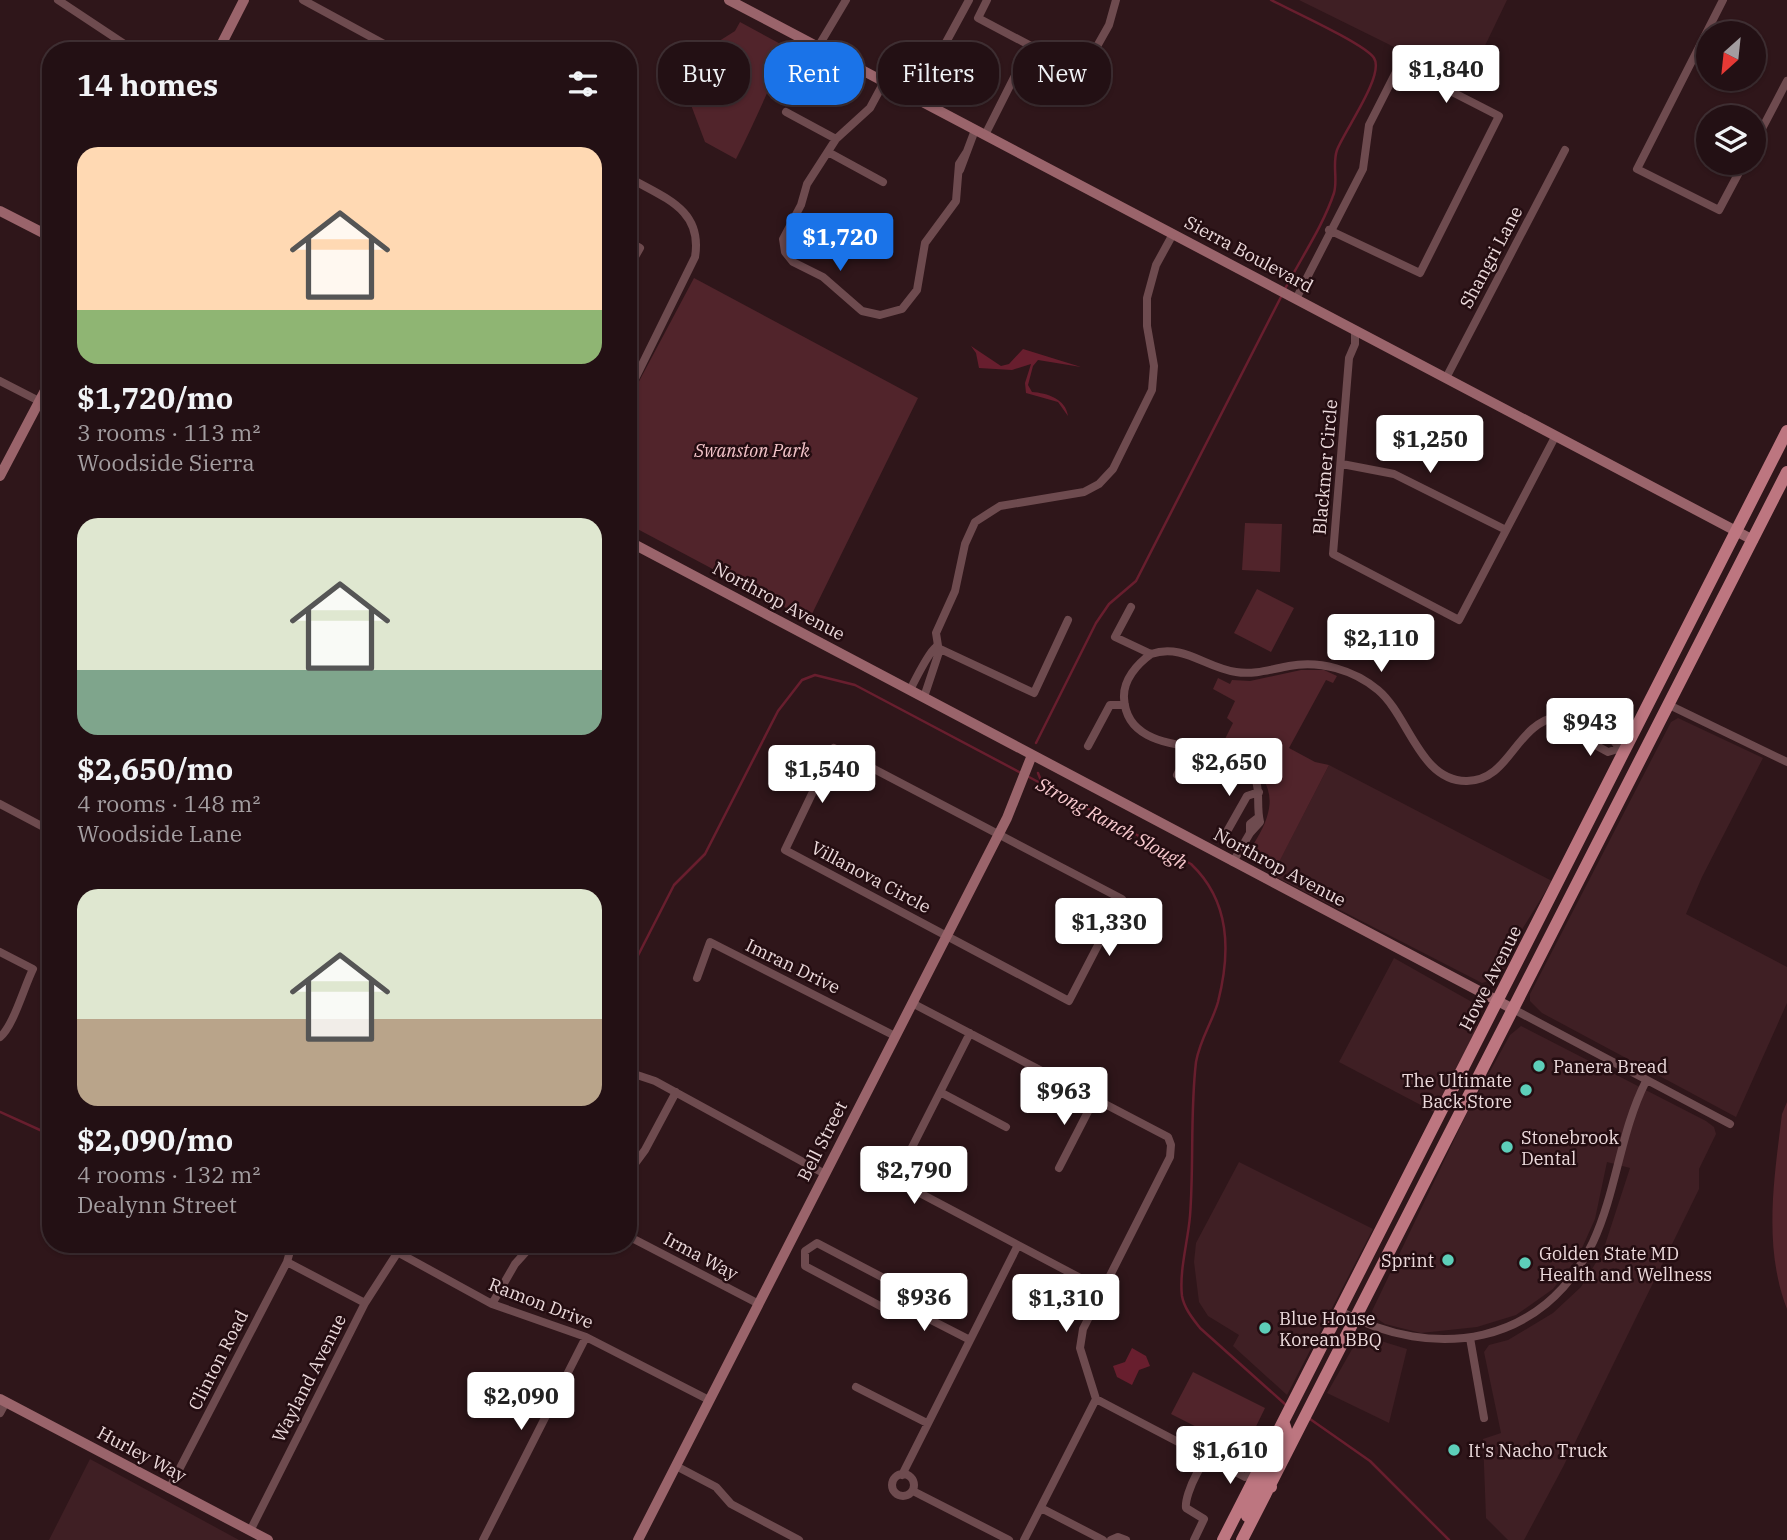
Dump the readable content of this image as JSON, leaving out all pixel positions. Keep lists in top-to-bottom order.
{
  "streets": {
    "main road": ["Howe Avenue"],
    "street": [
      "Sierra Boulevard",
      "Shangri Lane",
      "Blackmer Circle",
      "Northrop Avenue",
      "Villanova Circle",
      "Imran Drive",
      "Bell Street",
      "Irma Way",
      "Ramon Drive",
      "Clinton Road",
      "Wayland Avenue",
      "Hurley Way"
    ]
  },
  "crossings": [
    ["Sierra Boulevard", "Shangri Lane"],
    ["Sierra Boulevard", "Blackmer Circle"],
    ["Sierra Boulevard", "Howe Avenue"],
    ["Northrop Avenue", "Howe Avenue"],
    ["Northrop Avenue", "Bell Street"],
    ["Villanova Circle", "Bell Street"],
    ["Imran Drive", "Bell Street"],
    ["Bell Street", "Irma Way"],
    ["Bell Street", "Ramon Drive"],
    ["Ramon Drive", "Wayland Avenue"],
    ["Clinton Road", "Hurley Way"],
    ["Wayland Avenue", "Hurley Way"]
  ],
  "water": ["Strong Ranch Slough"],
  "parks": ["Swanston Park"],
  "places": [
    "Panera Bread",
    "The Ultimate Back Store",
    "Stonebrook Dental",
    "Sprint",
    "Golden State MD Health and Wellness",
    "Blue House Korean BBQ",
    "It's Nacho Truck"
  ],
  "north": "bottom left",
  "page": {
    "chip": [
      "Buy",
      "Rent",
      "Filters",
      "New"
    ],
    "heading": "14 homes",
    "price": [
      "$1,840",
      "$1,720",
      "$1,250",
      "$2,110",
      "$943",
      "$2,650",
      "$1,540",
      "$1,330",
      "$963",
      "$2,790",
      "$936",
      "$1,310",
      "$2,090",
      "$1,610"
    ],
    "list": [
      {
        "name": "$1,720/mo",
        "note": "3 rooms · 113 m² · Woodside Sierra"
      },
      {
        "name": "$2,650/mo",
        "note": "4 rooms · 148 m² · Woodside Lane"
      },
      {
        "name": "$2,090/mo",
        "note": "4 rooms · 132 m² · Dealynn Street"
      }
    ]
  }
}
